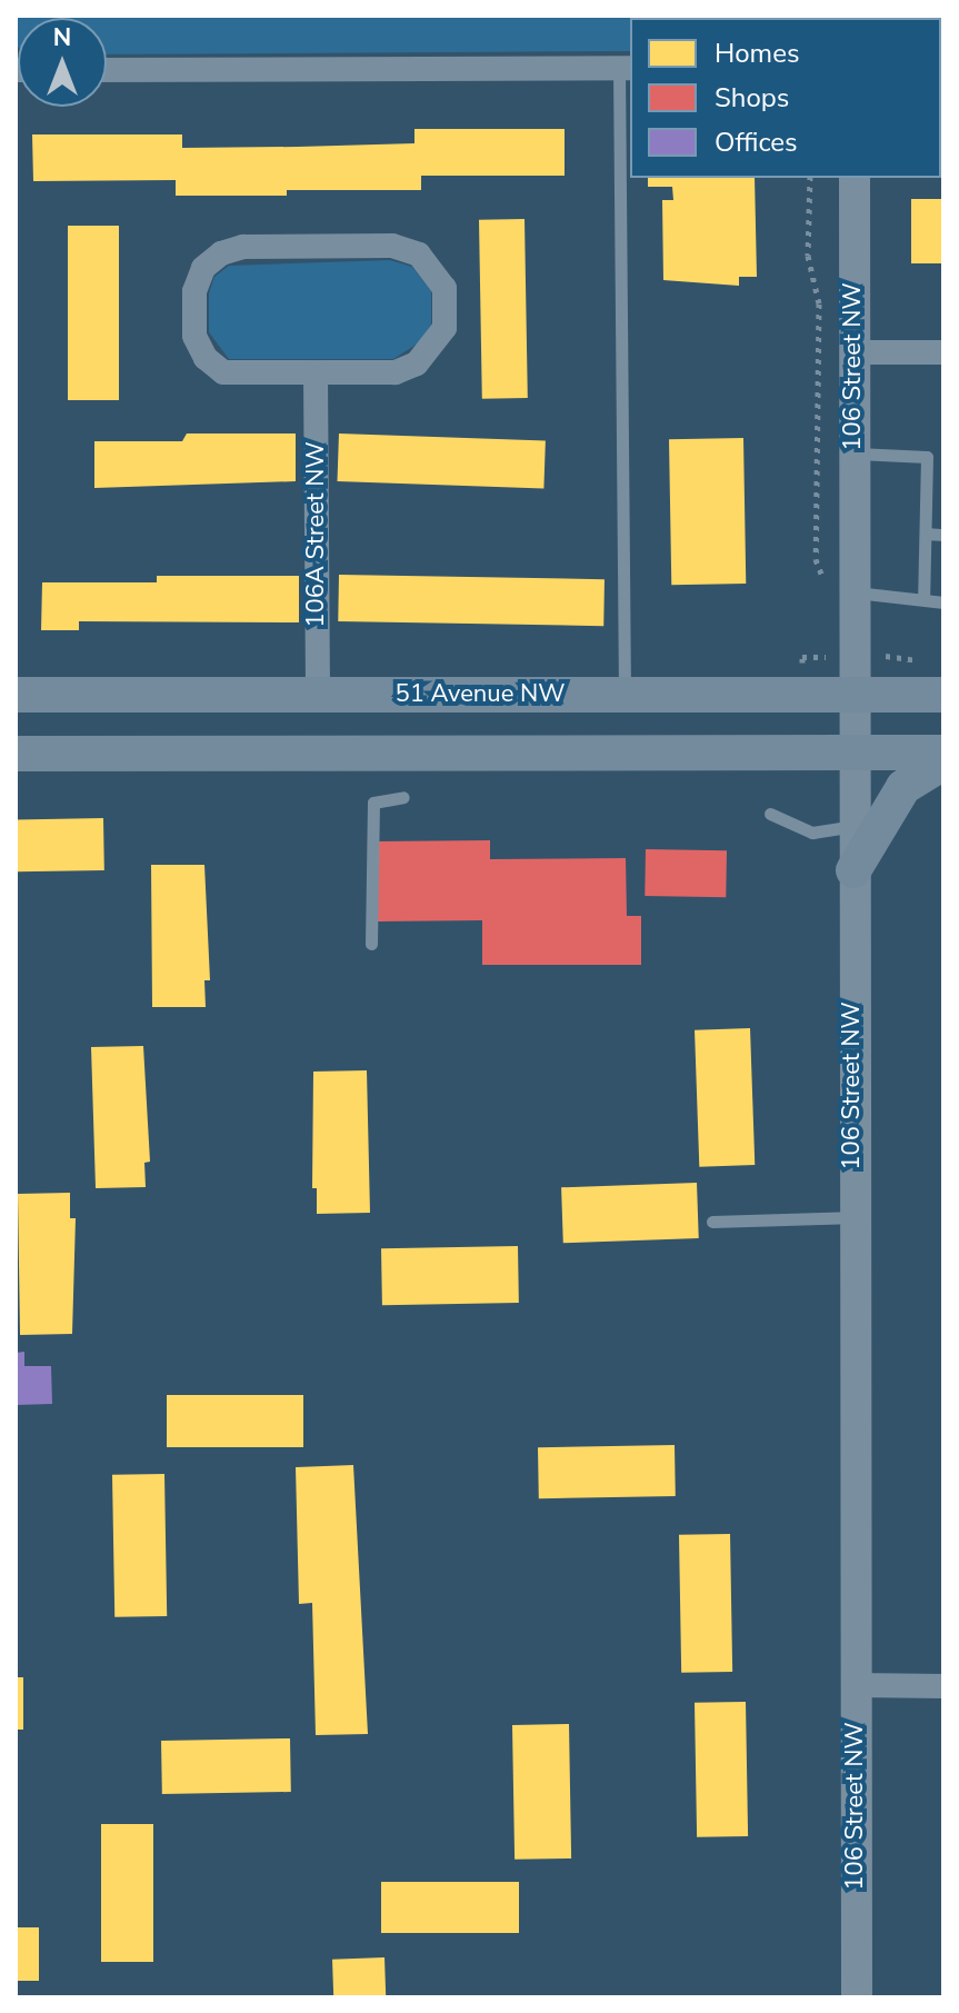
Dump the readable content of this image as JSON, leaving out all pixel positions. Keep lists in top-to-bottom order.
{
  "streets": {
    "main road": ["51 Avenue NW"],
    "street": ["106 Street NW", "106A Street NW"]
  },
  "crossings": [
    ["106 Street NW", "51 Avenue NW"],
    ["106A Street NW", "51 Avenue NW"]
  ],
  "legend": ["Homes", "Shops", "Offices"],
  "north": "top"
}
